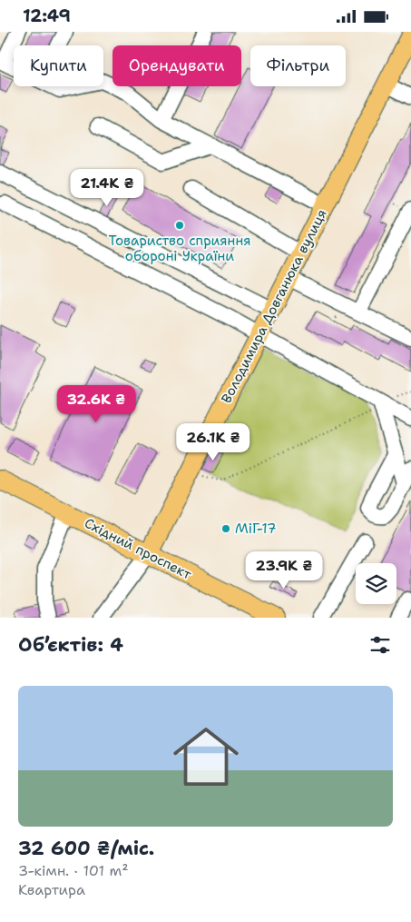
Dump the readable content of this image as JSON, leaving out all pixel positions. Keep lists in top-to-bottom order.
{
  "streets": {
    "main road": ["Володимира Довганюка вулиця", "Східний проспект"]
  },
  "crossings": [
    ["Володимира Довганюка вулиця", "Східний проспект"]
  ],
  "places": ["Товариство сприяння обороні України", "МіГ-17"],
  "page": {
    "status": "12:49",
    "chip": ["Купити", "Орендувати", "Фільтри"],
    "price": [
      "21.4K ₴",
      "32.6K ₴",
      "26.1K ₴",
      "23.9K ₴"
    ],
    "heading": "Об’єктів: 4",
    "list": [
      {
        "name": "32 600 ₴/міс.",
        "note": "3-кімн. · 101 m² · Квартира"
      }
    ]
  }
}
